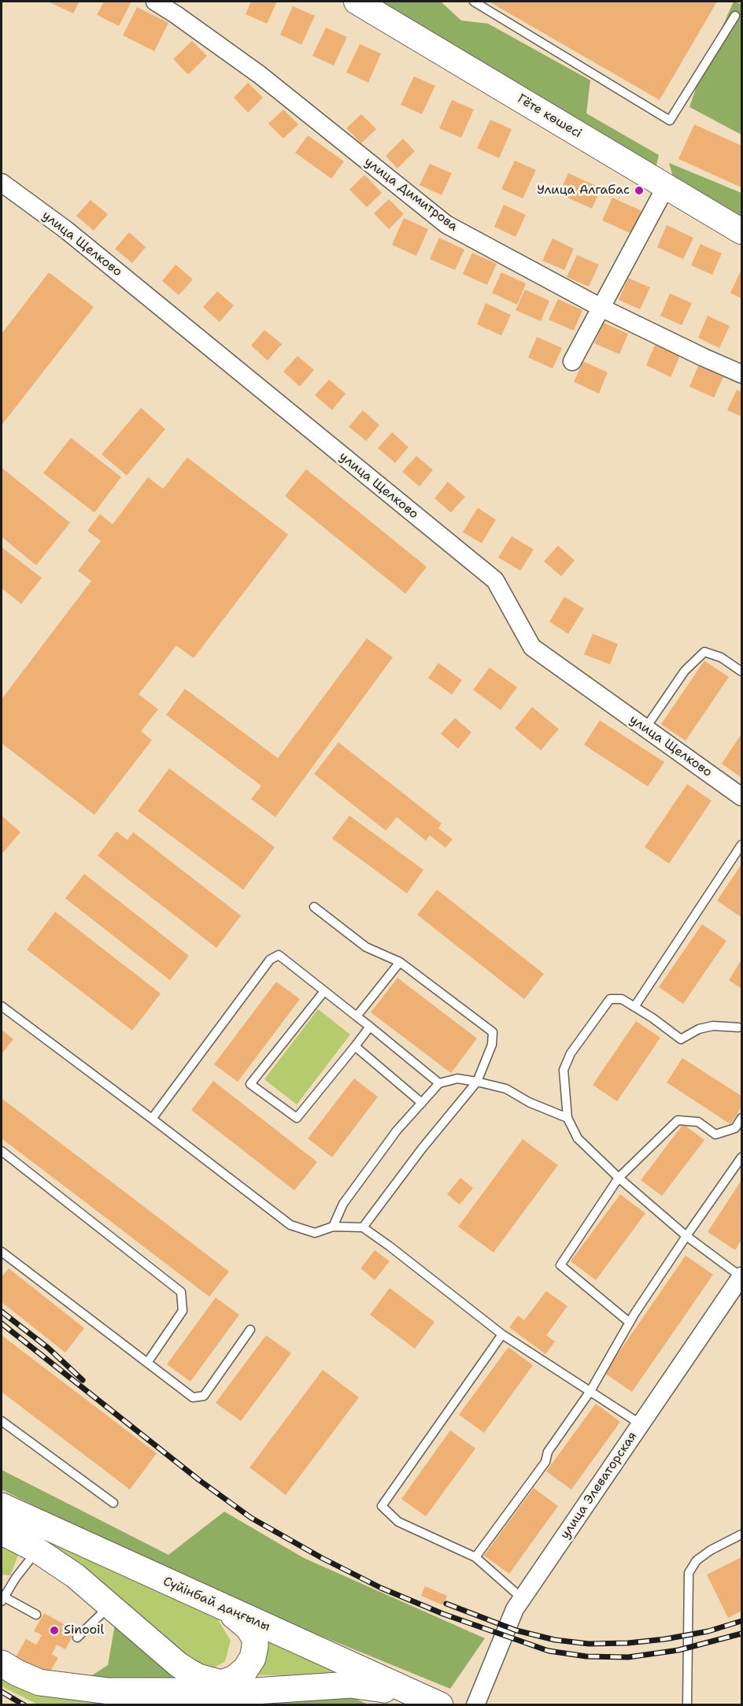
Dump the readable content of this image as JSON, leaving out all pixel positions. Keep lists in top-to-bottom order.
{
  "streets": {
    "main road": ["Гёте көшесі", "Сүйінбай даңғылы"],
    "street": ["улица Димитрова", "улица Щелково", "улица Элеваторская"]
  },
  "places": ["Улица Алгабас", "Sinooil"]
}
